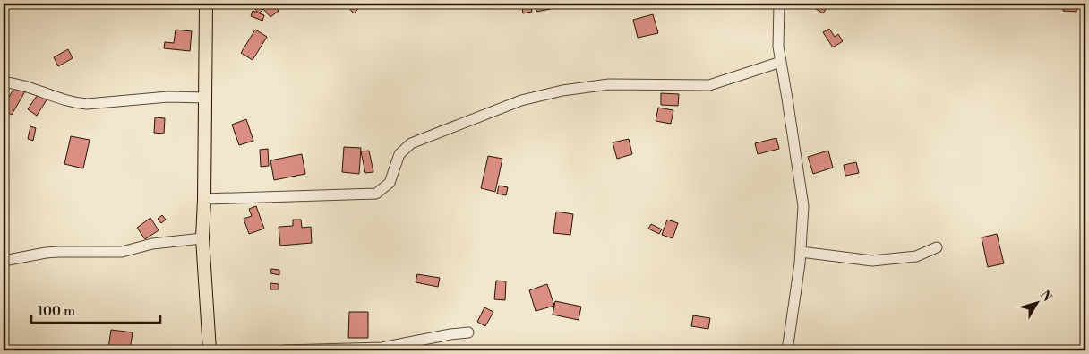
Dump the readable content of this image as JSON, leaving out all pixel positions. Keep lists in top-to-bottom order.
{
  "scale_bar": "100 m",
  "north": "top right"
}
